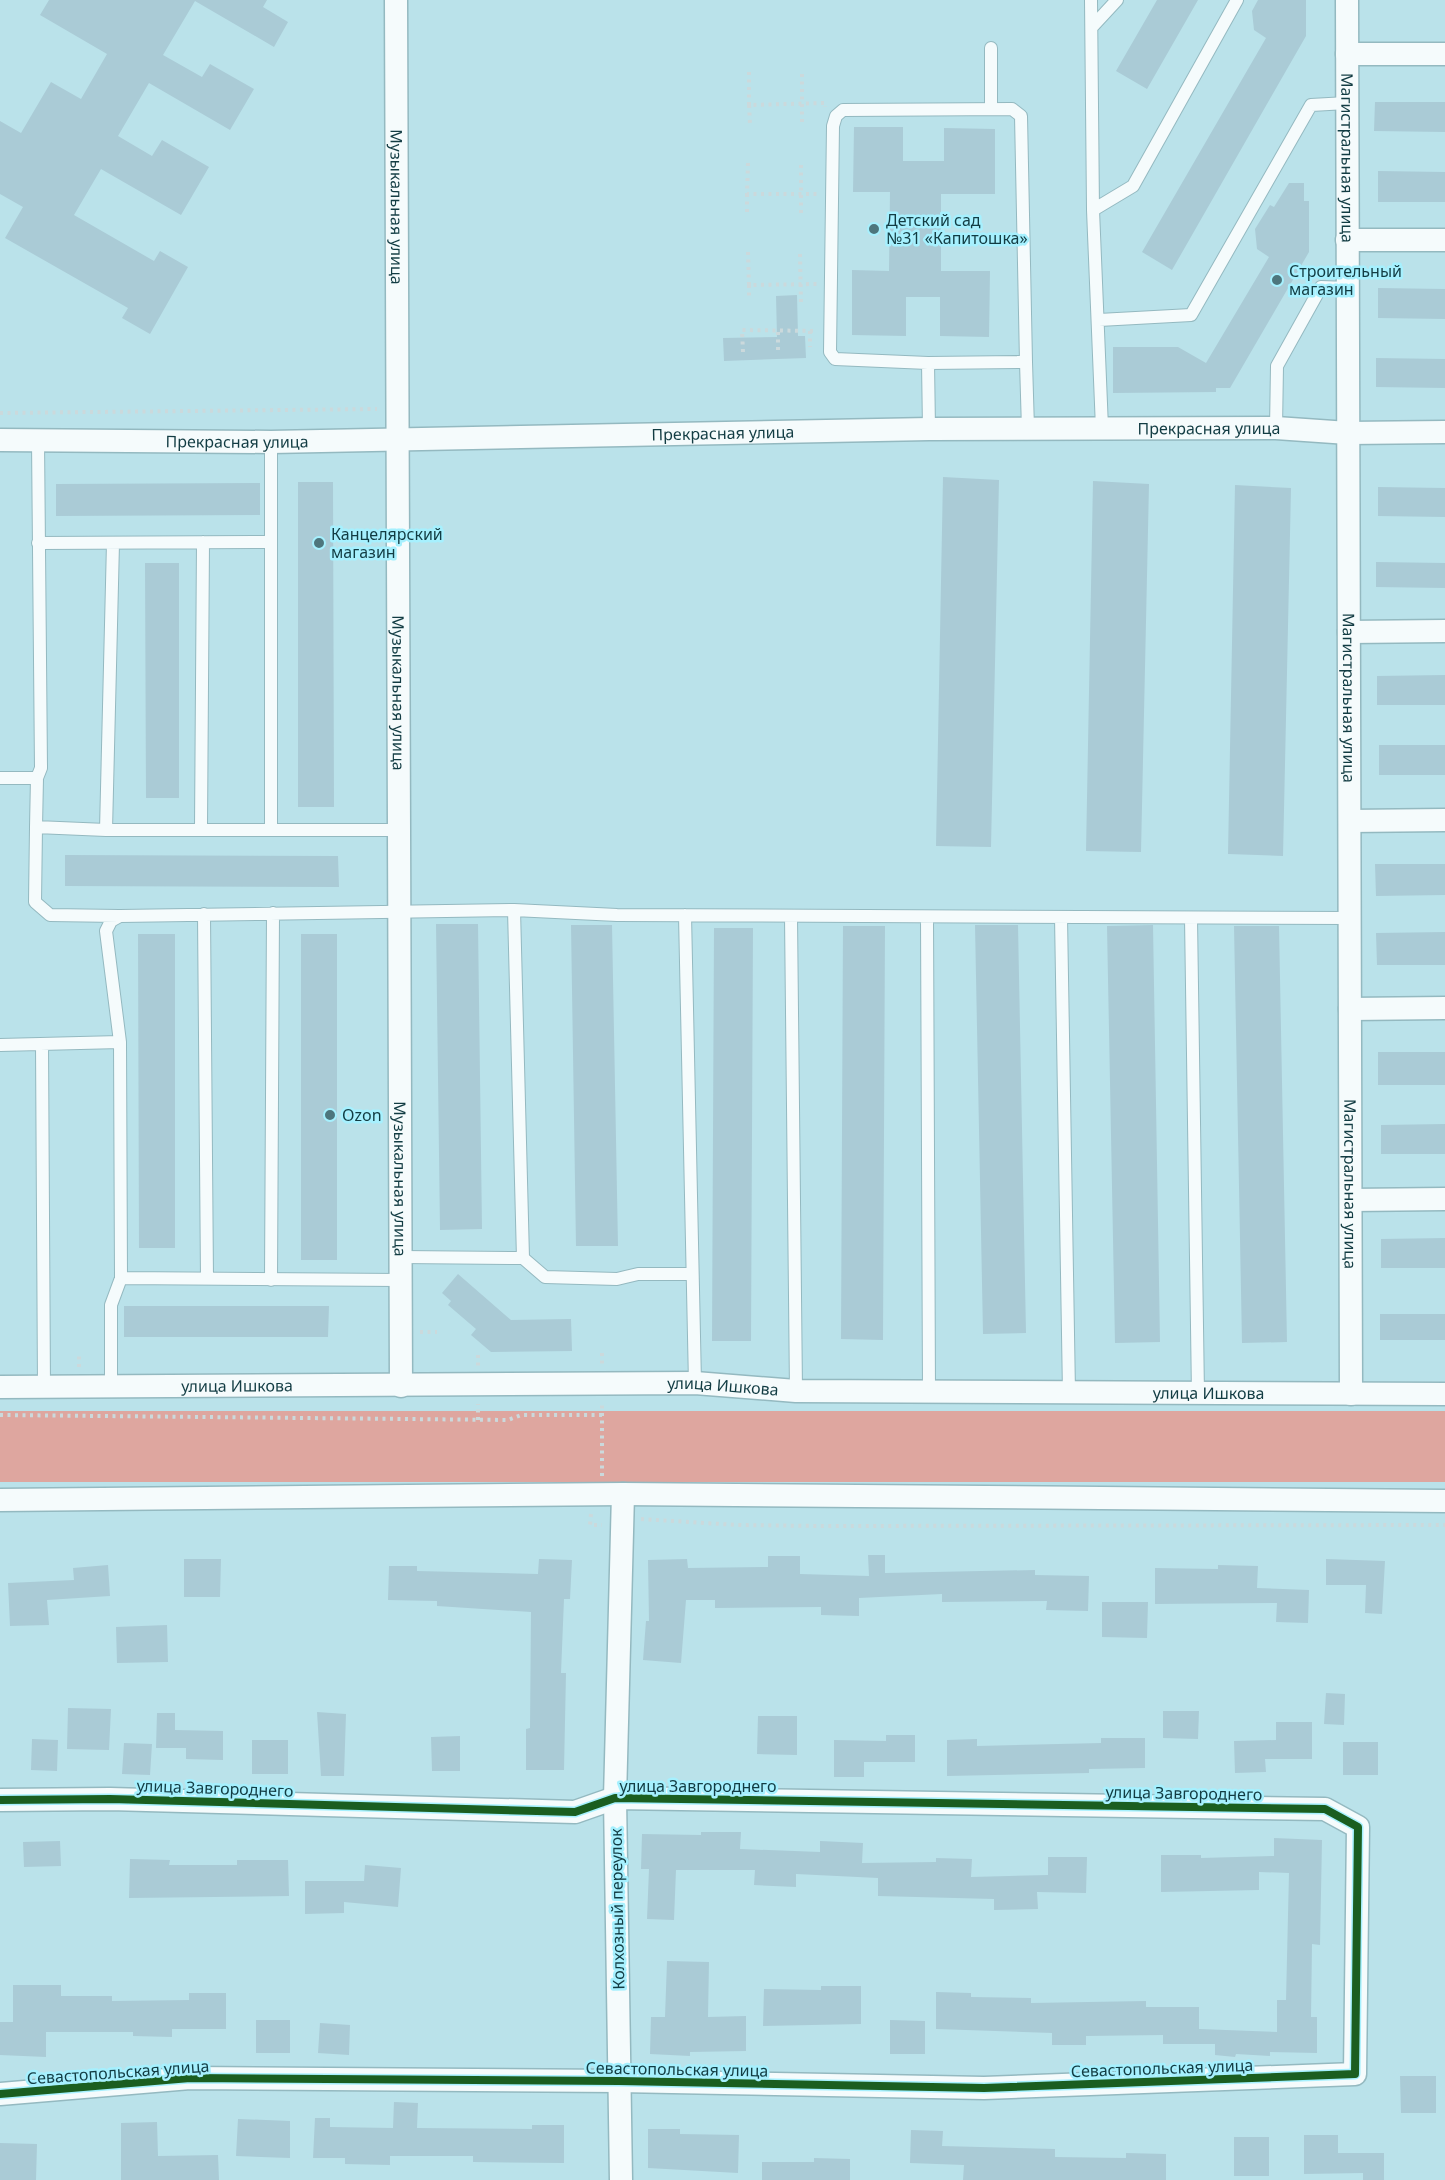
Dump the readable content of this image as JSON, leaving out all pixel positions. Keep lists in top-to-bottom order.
{
  "streets": {
    "street": [
      "Магистральная улица",
      "Музыкальная улица",
      "Прекрасная улица",
      "улица Ишкова",
      "улица Завгороднего",
      "Колхозный переулок",
      "Севастопольская улица"
    ]
  },
  "crossings": [
    ["Магистральная улица", "Прекрасная улица"],
    ["Магистральная улица", "улица Ишкова"],
    ["Музыкальная улица", "Прекрасная улица"],
    ["Музыкальная улица", "улица Ишкова"],
    ["улица Завгороднего", "Колхозный переулок"],
    ["улица Завгороднего", "Севастопольская улица"],
    ["Колхозный переулок", "Севастопольская улица"]
  ],
  "places": [
    "Детский сад №31 «Капитошка»",
    "Строительный магазин",
    "Канцелярский магазин",
    "Ozon"
  ]
}
